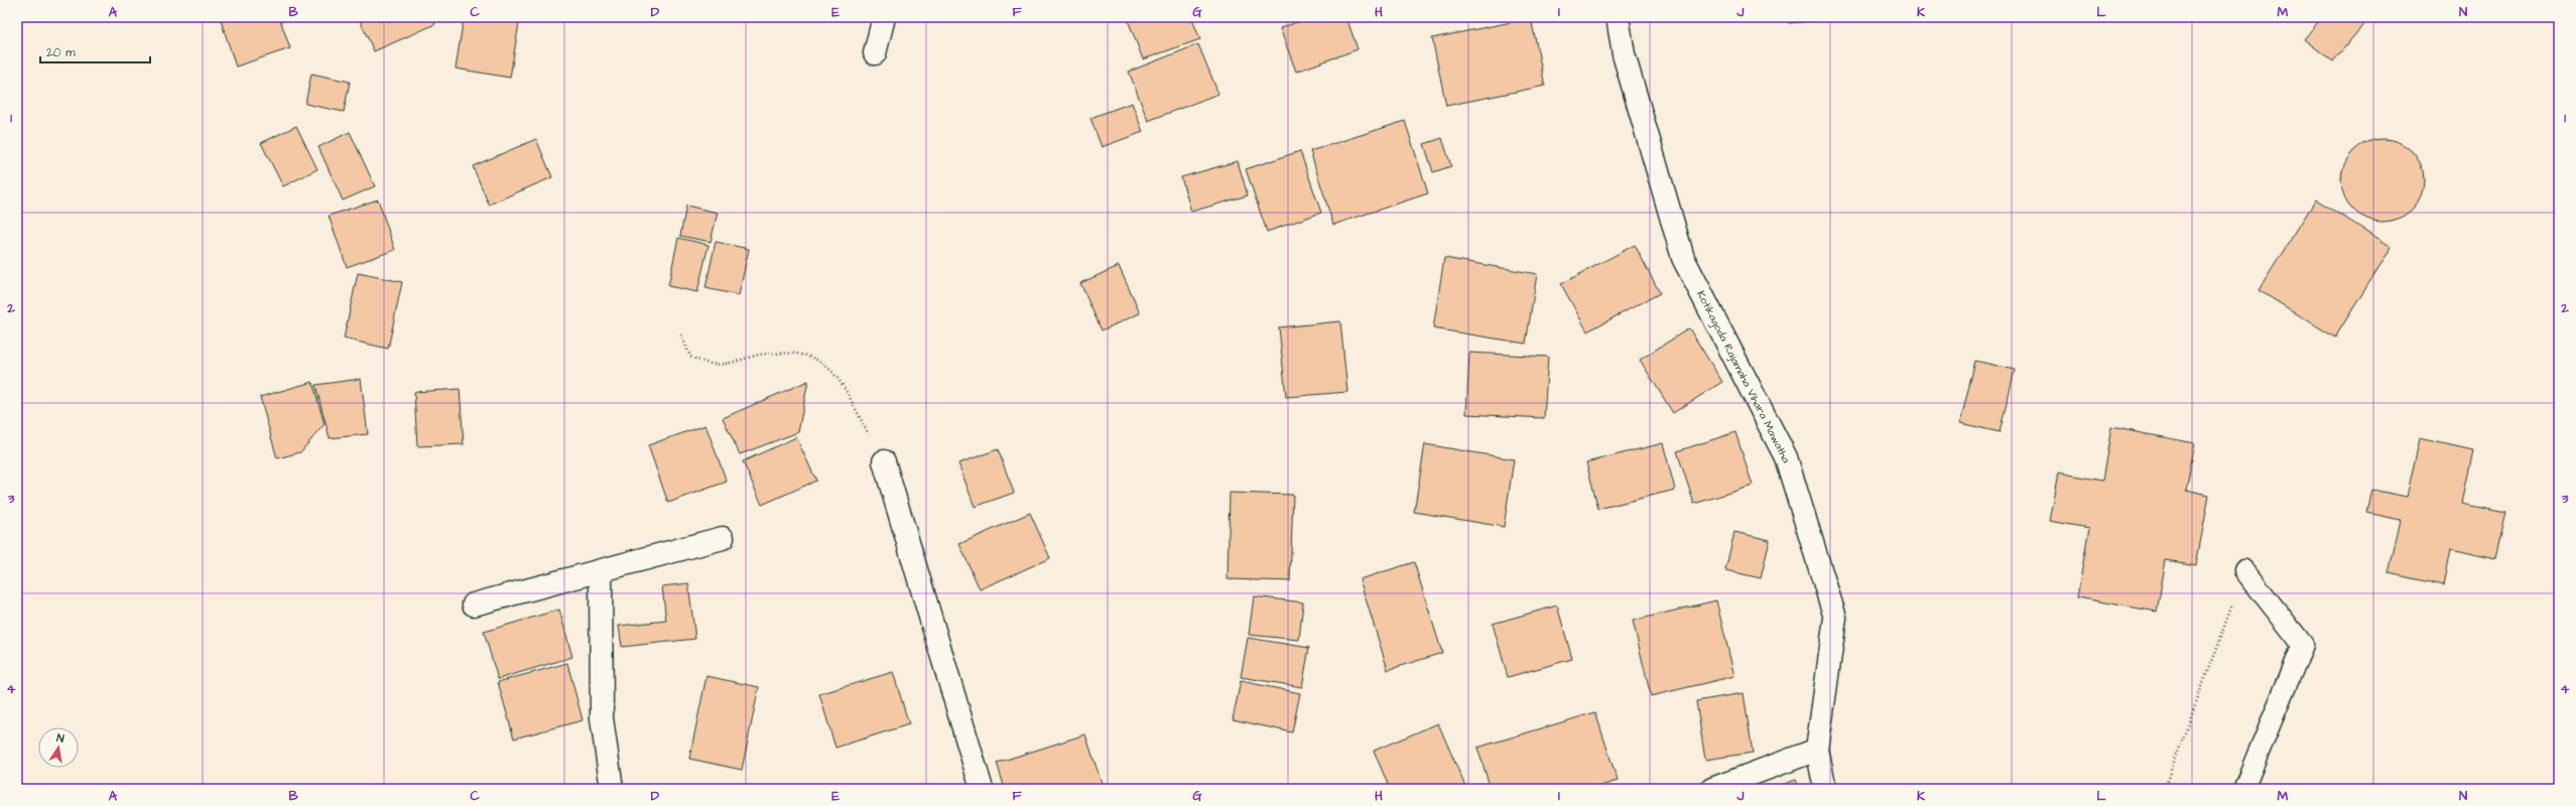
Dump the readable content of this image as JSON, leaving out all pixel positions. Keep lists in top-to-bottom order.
{
  "streets": {
    "street": ["Kotikagoda Rajamaha Vihara Mawatha"]
  },
  "scale_bar": "20 m",
  "north": "top",
  "grid": {
    "columns": [
      "A",
      "B",
      "C",
      "D",
      "E",
      "F",
      "G",
      "H",
      "I",
      "J",
      "K",
      "L",
      "M",
      "N"
    ],
    "rows": [
      "1",
      "2",
      "3",
      "4"
    ]
  }
}
